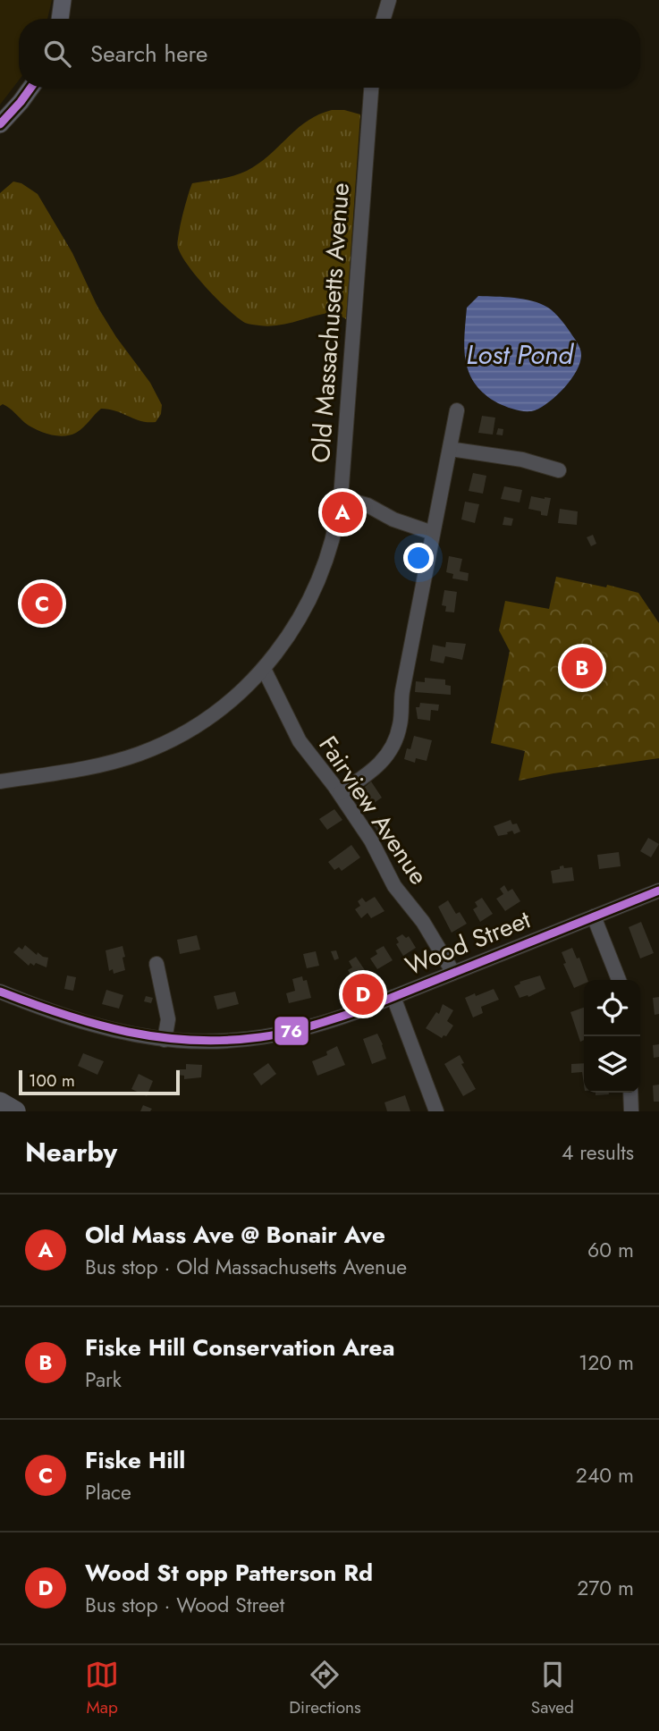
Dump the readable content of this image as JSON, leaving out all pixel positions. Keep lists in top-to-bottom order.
{
  "streets": {
    "street": ["Old Massachusetts Avenue", "Fairview Avenue", "Wood Street"]
  },
  "crossings": [
    ["Old Massachusetts Avenue", "Fairview Avenue"],
    ["Fairview Avenue", "Wood Street"]
  ],
  "water": ["Lost Pond"],
  "lines": ["transit line 76"],
  "scale_bar": "100 m",
  "page": {
    "search": "Search here",
    "pins": [
      "A",
      "C",
      "B",
      "D"
    ],
    "scale": "100 m",
    "heading": ["Nearby", "4 results"],
    "list": [
      {
        "mark": "A",
        "name": "Old Mass Ave @ Bonair Ave",
        "note": "Bus stop · Old Massachusetts Avenue",
        "value": "60 m"
      },
      {
        "mark": "B",
        "name": "Fiske Hill Conservation Area",
        "note": "Park",
        "value": "120 m"
      },
      {
        "mark": "C",
        "name": "Fiske Hill",
        "note": "Place",
        "value": "240 m"
      },
      {
        "mark": "D",
        "name": "Wood St opp Patterson Rd",
        "note": "Bus stop · Wood Street",
        "value": "270 m"
      }
    ],
    "nav": ["Map", "Directions", "Saved"]
  }
}
